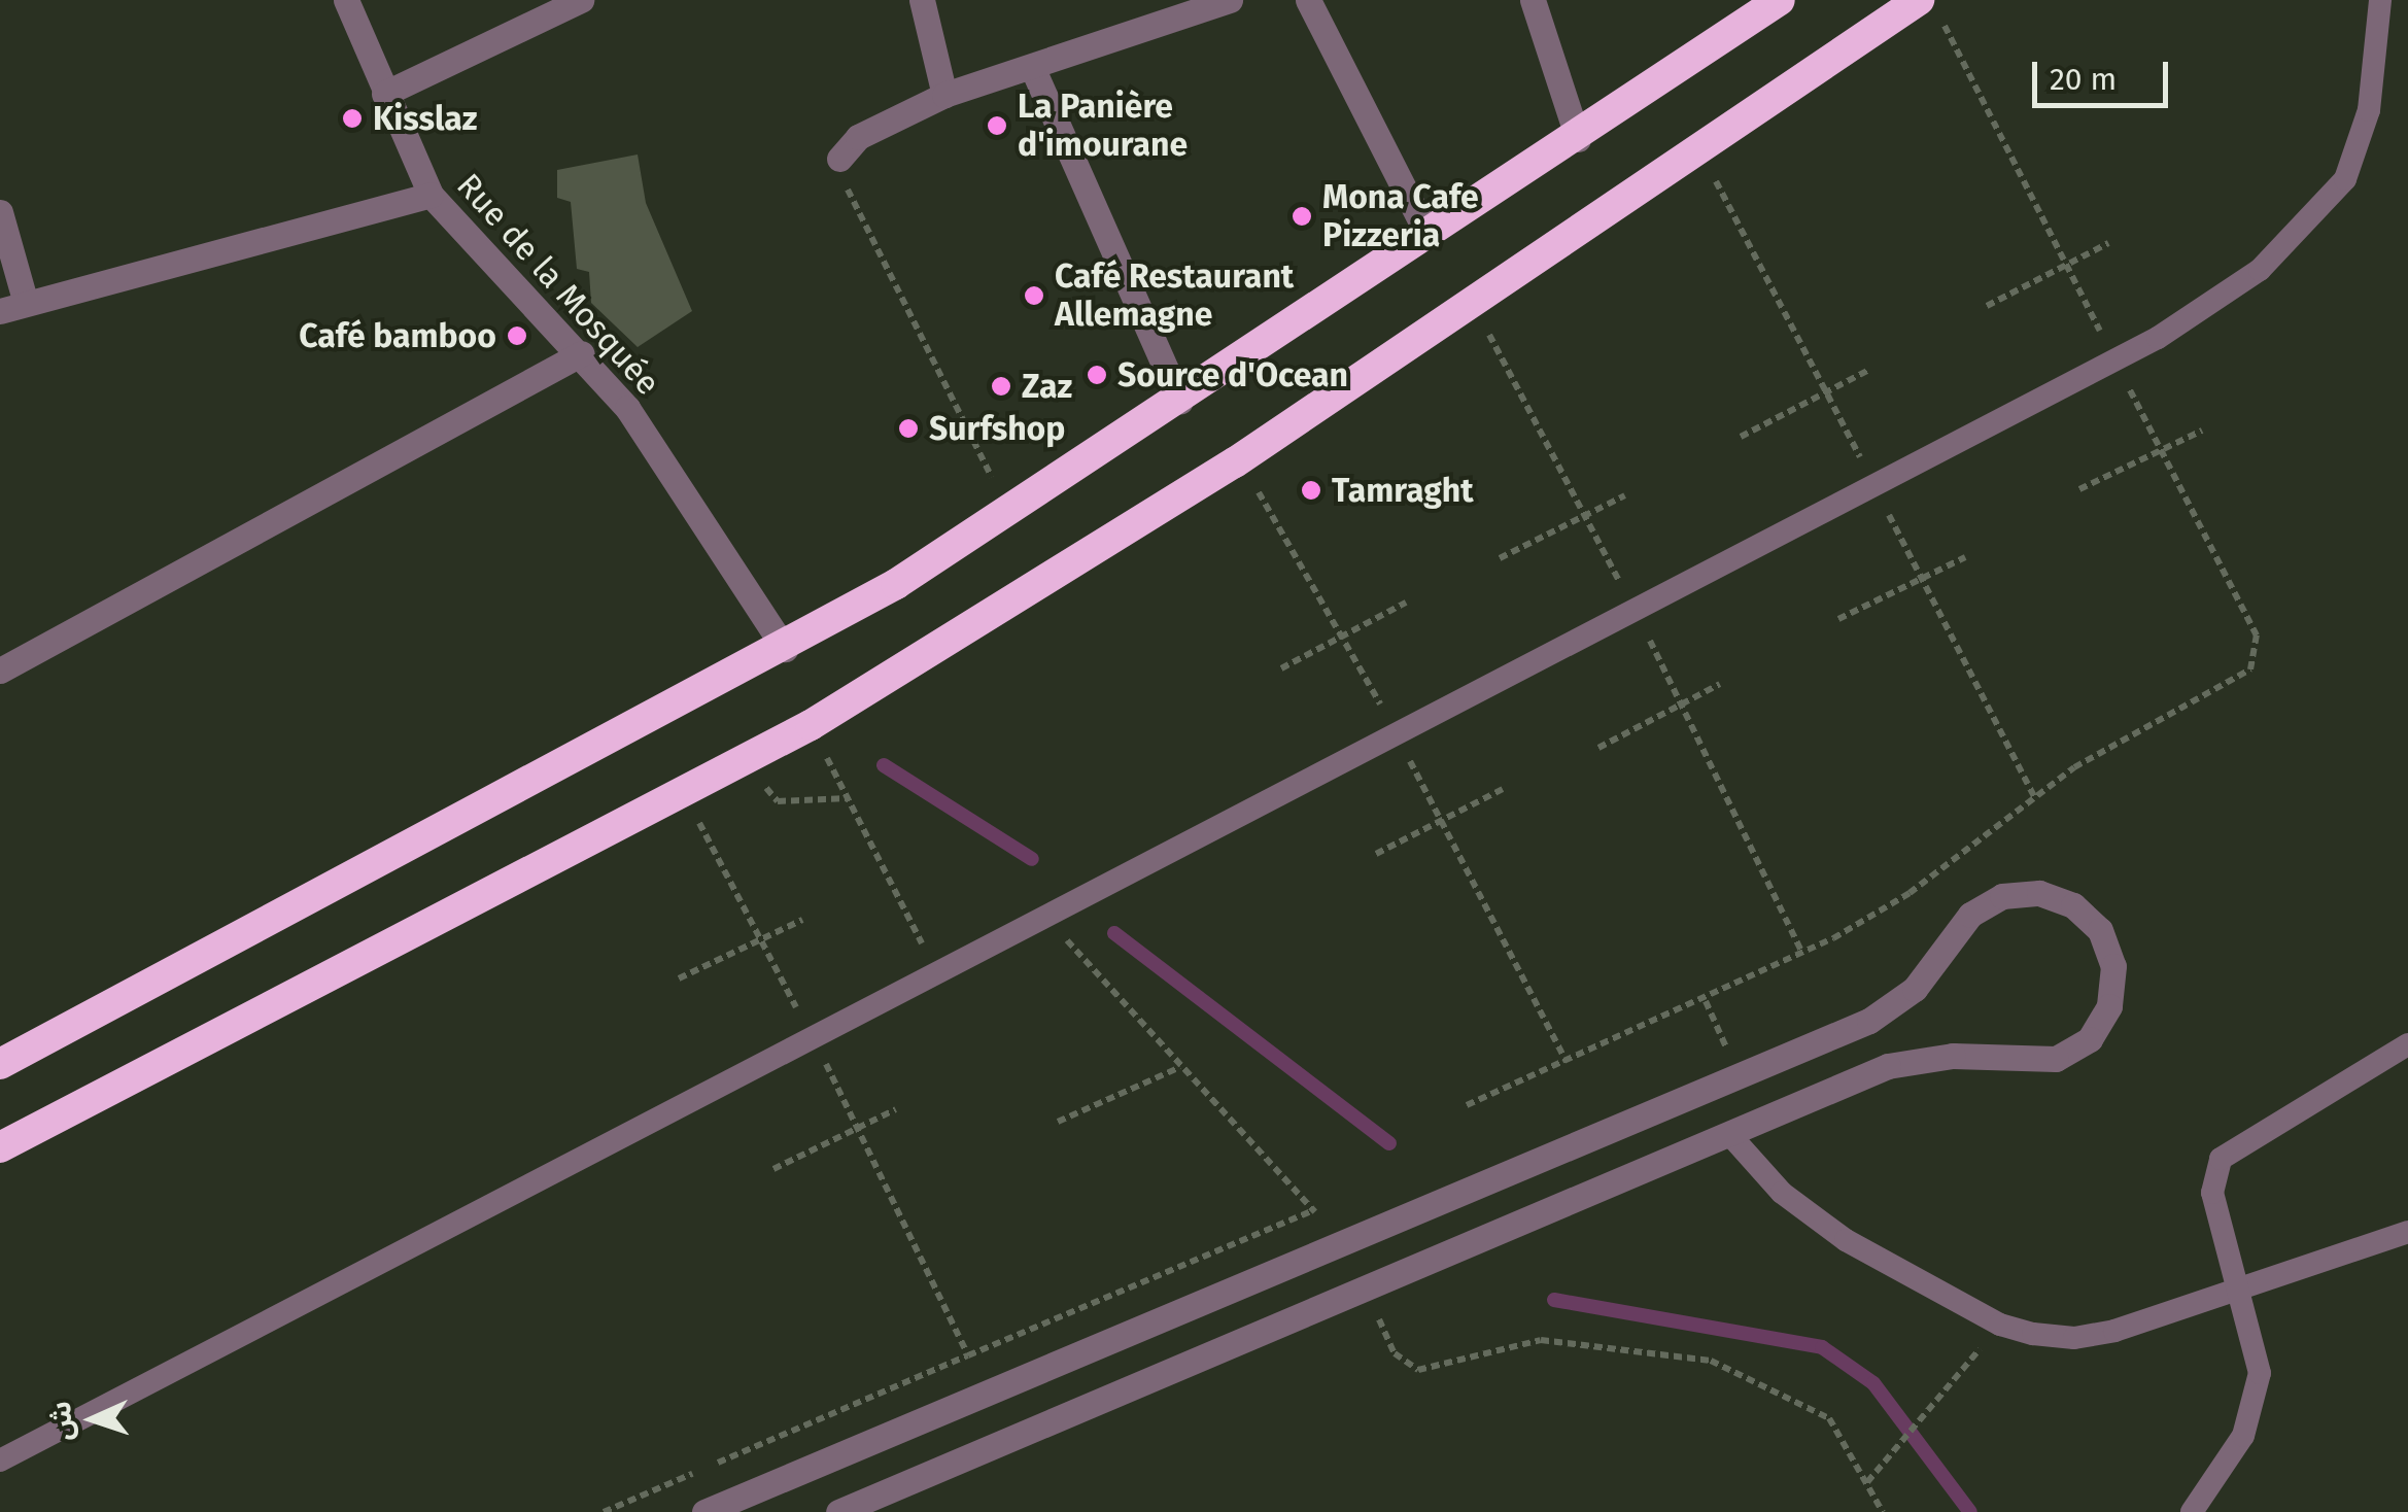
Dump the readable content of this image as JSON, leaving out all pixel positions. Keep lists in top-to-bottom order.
{
  "streets": {
    "street": ["Rue de la Mosquée"]
  },
  "places": [
    "Kisslaz",
    "La Panière d'imourane",
    "Mona Cafe Pizzeria",
    "Café Restaurant Allemagne",
    "Café bamboo",
    "Source d'Ocean",
    "Zaz",
    "Surfshop",
    "Tamraght"
  ],
  "scale_bar": "20 m",
  "north": "left"
}
